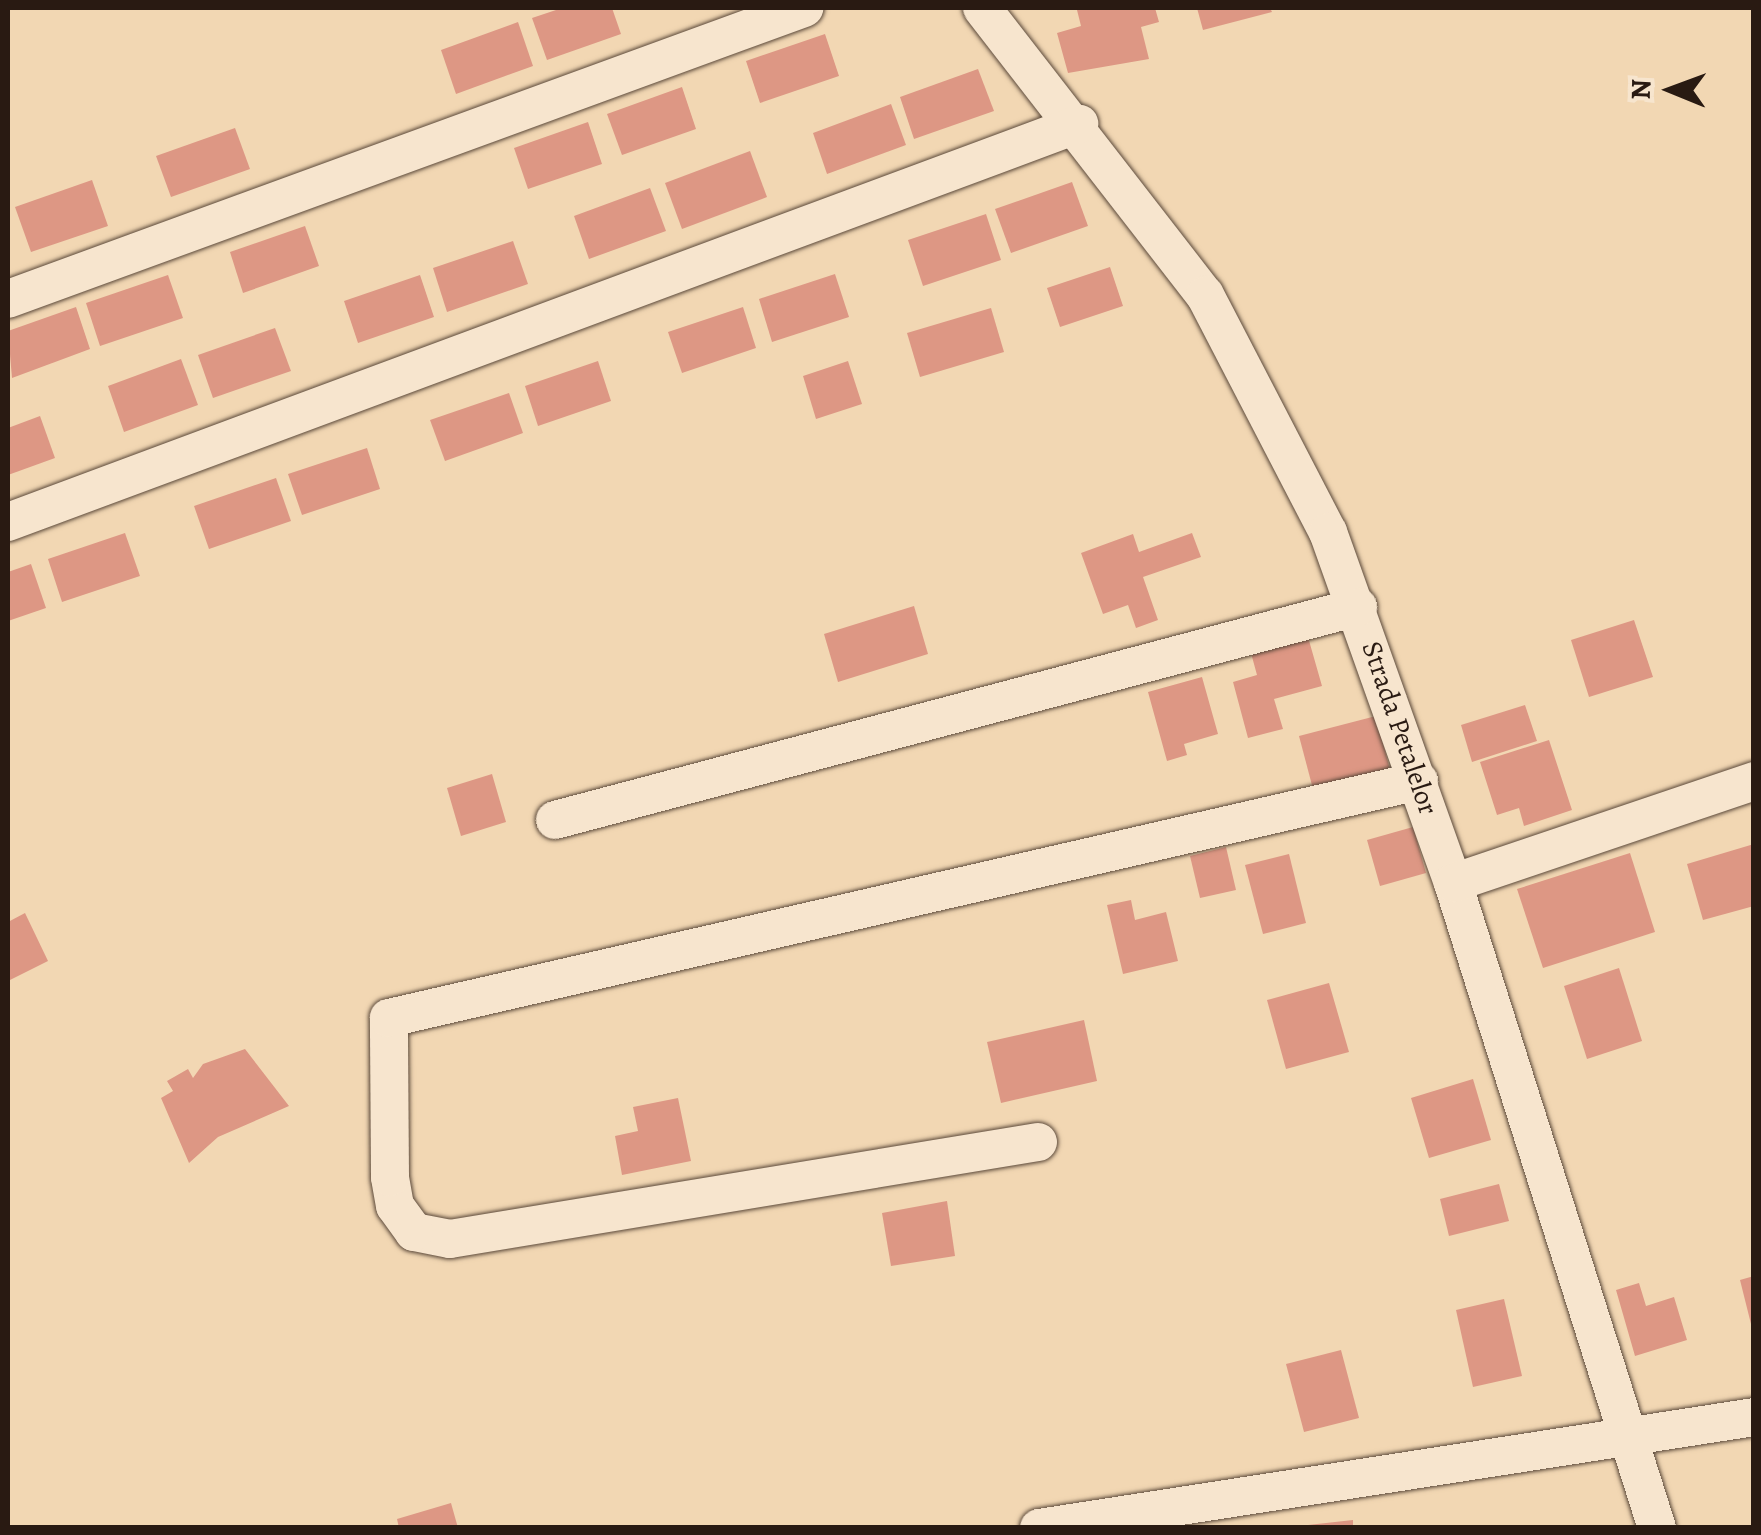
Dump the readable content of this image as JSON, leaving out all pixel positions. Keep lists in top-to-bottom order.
{
  "streets": {
    "street": ["Strada Petalelor"]
  },
  "north": "left"
}
